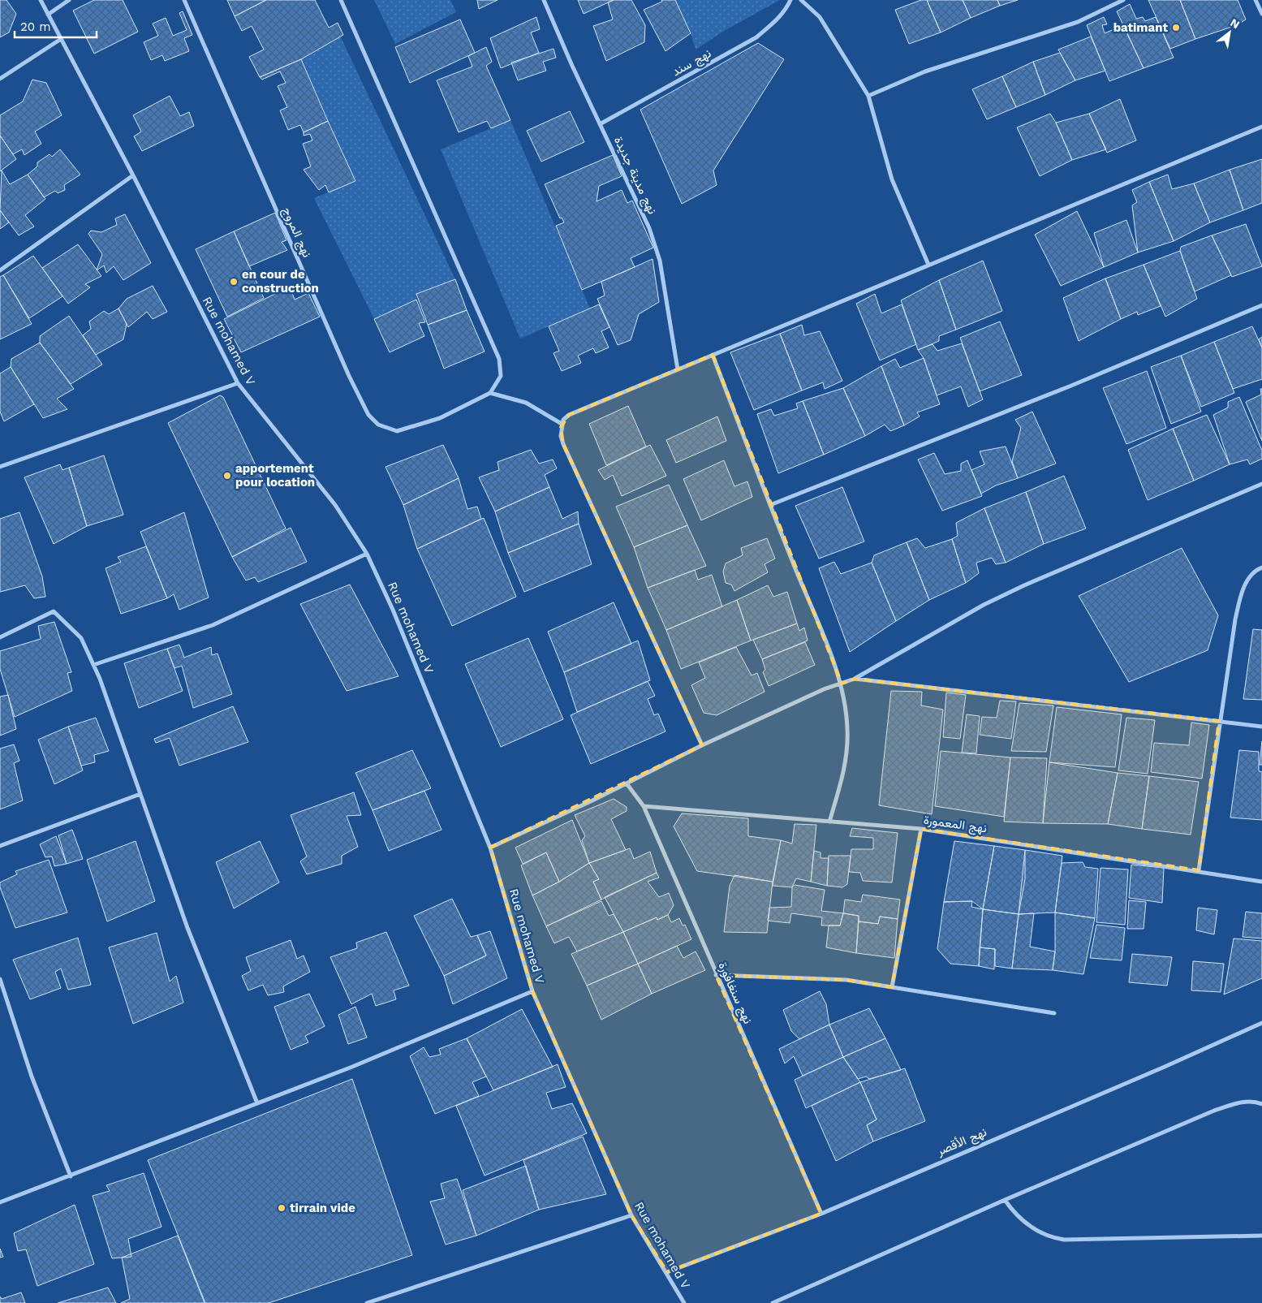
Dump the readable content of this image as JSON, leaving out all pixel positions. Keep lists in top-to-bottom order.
{
  "streets": {
    "street": [
      "نهج سند",
      "نهج مدينة جديدة",
      "نهج المروج",
      "Rue mohamed V",
      "نهج المعمورة",
      "نهج سنغافورة",
      "نهج الأقصر"
    ]
  },
  "crossings": [
    ["نهج سند", "نهج مدينة جديدة"],
    ["Rue mohamed V", "نهج الأقصر"],
    ["نهج المعمورة", "نهج سنغافورة"],
    ["نهج سنغافورة", "نهج الأقصر"]
  ],
  "places": [
    "batimant",
    "en cour de construction",
    "apportement pour location",
    "tirrain vide"
  ],
  "scale_bar": "20 m",
  "north": "top right"
}
